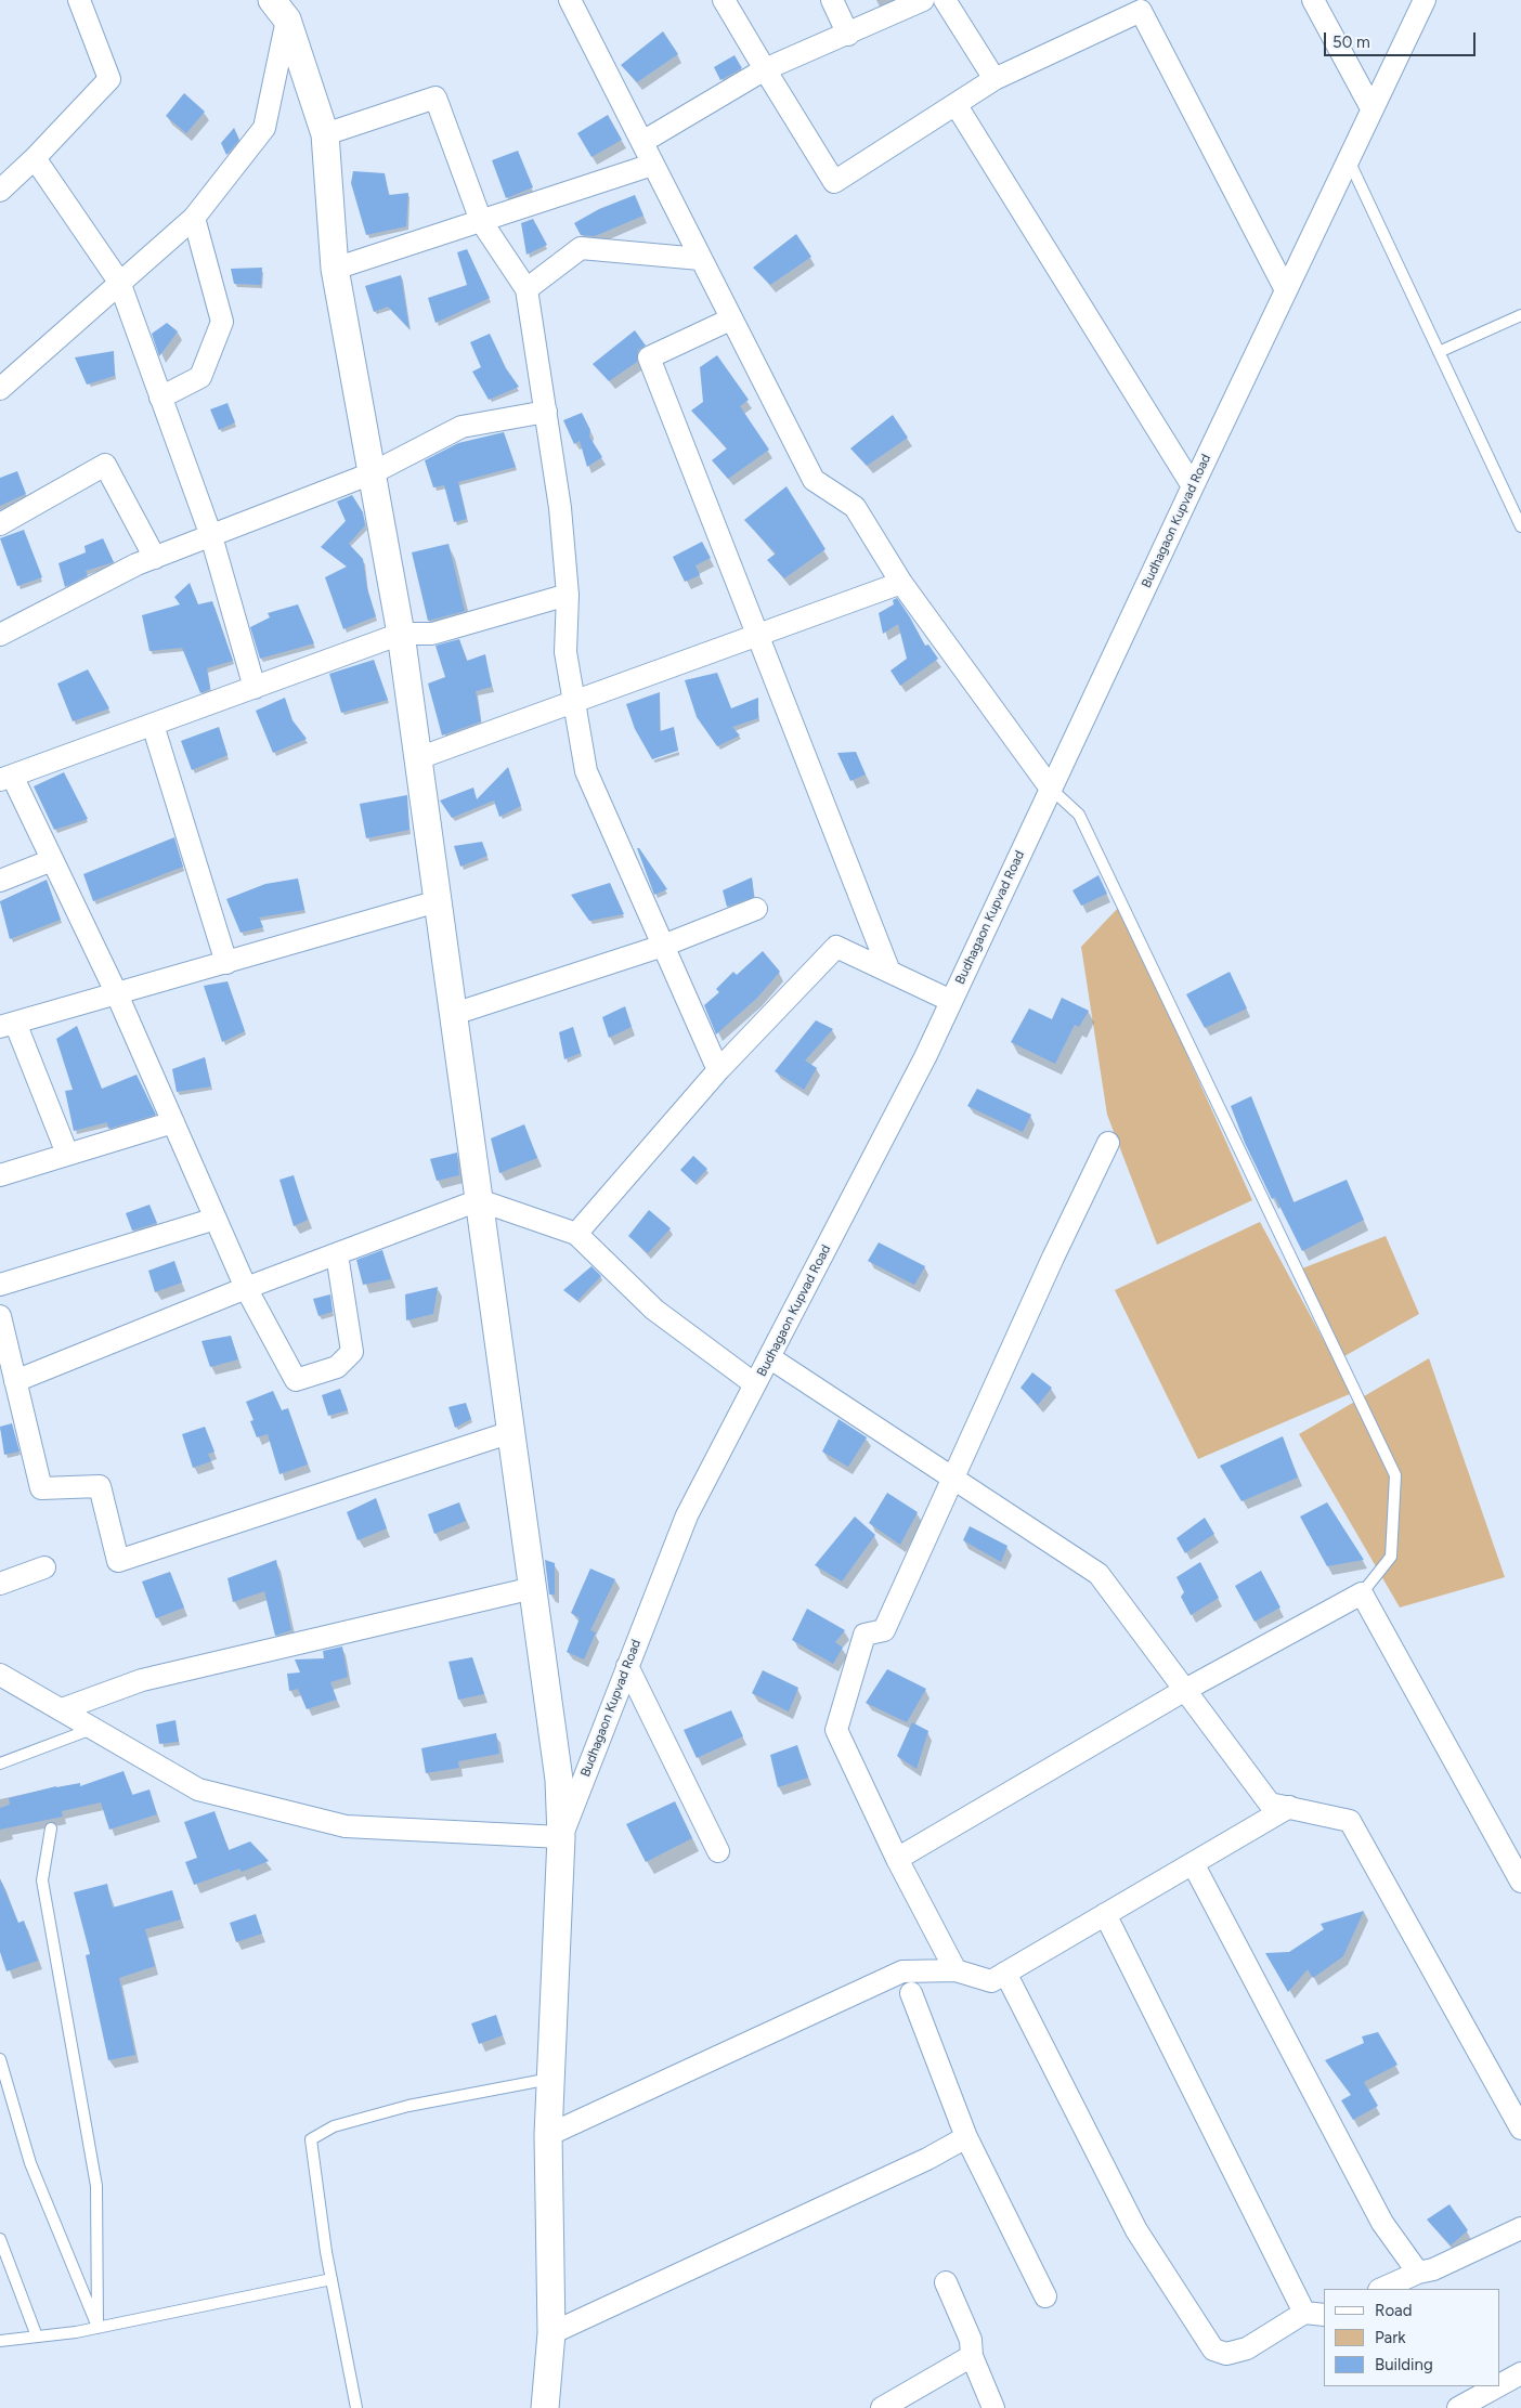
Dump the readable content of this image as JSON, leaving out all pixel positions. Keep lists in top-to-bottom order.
{
  "streets": {
    "street": ["Budhagaon Kupvad Road"]
  },
  "legend": ["Road", "Park", "Building"],
  "scale_bar": "50 m"
}
